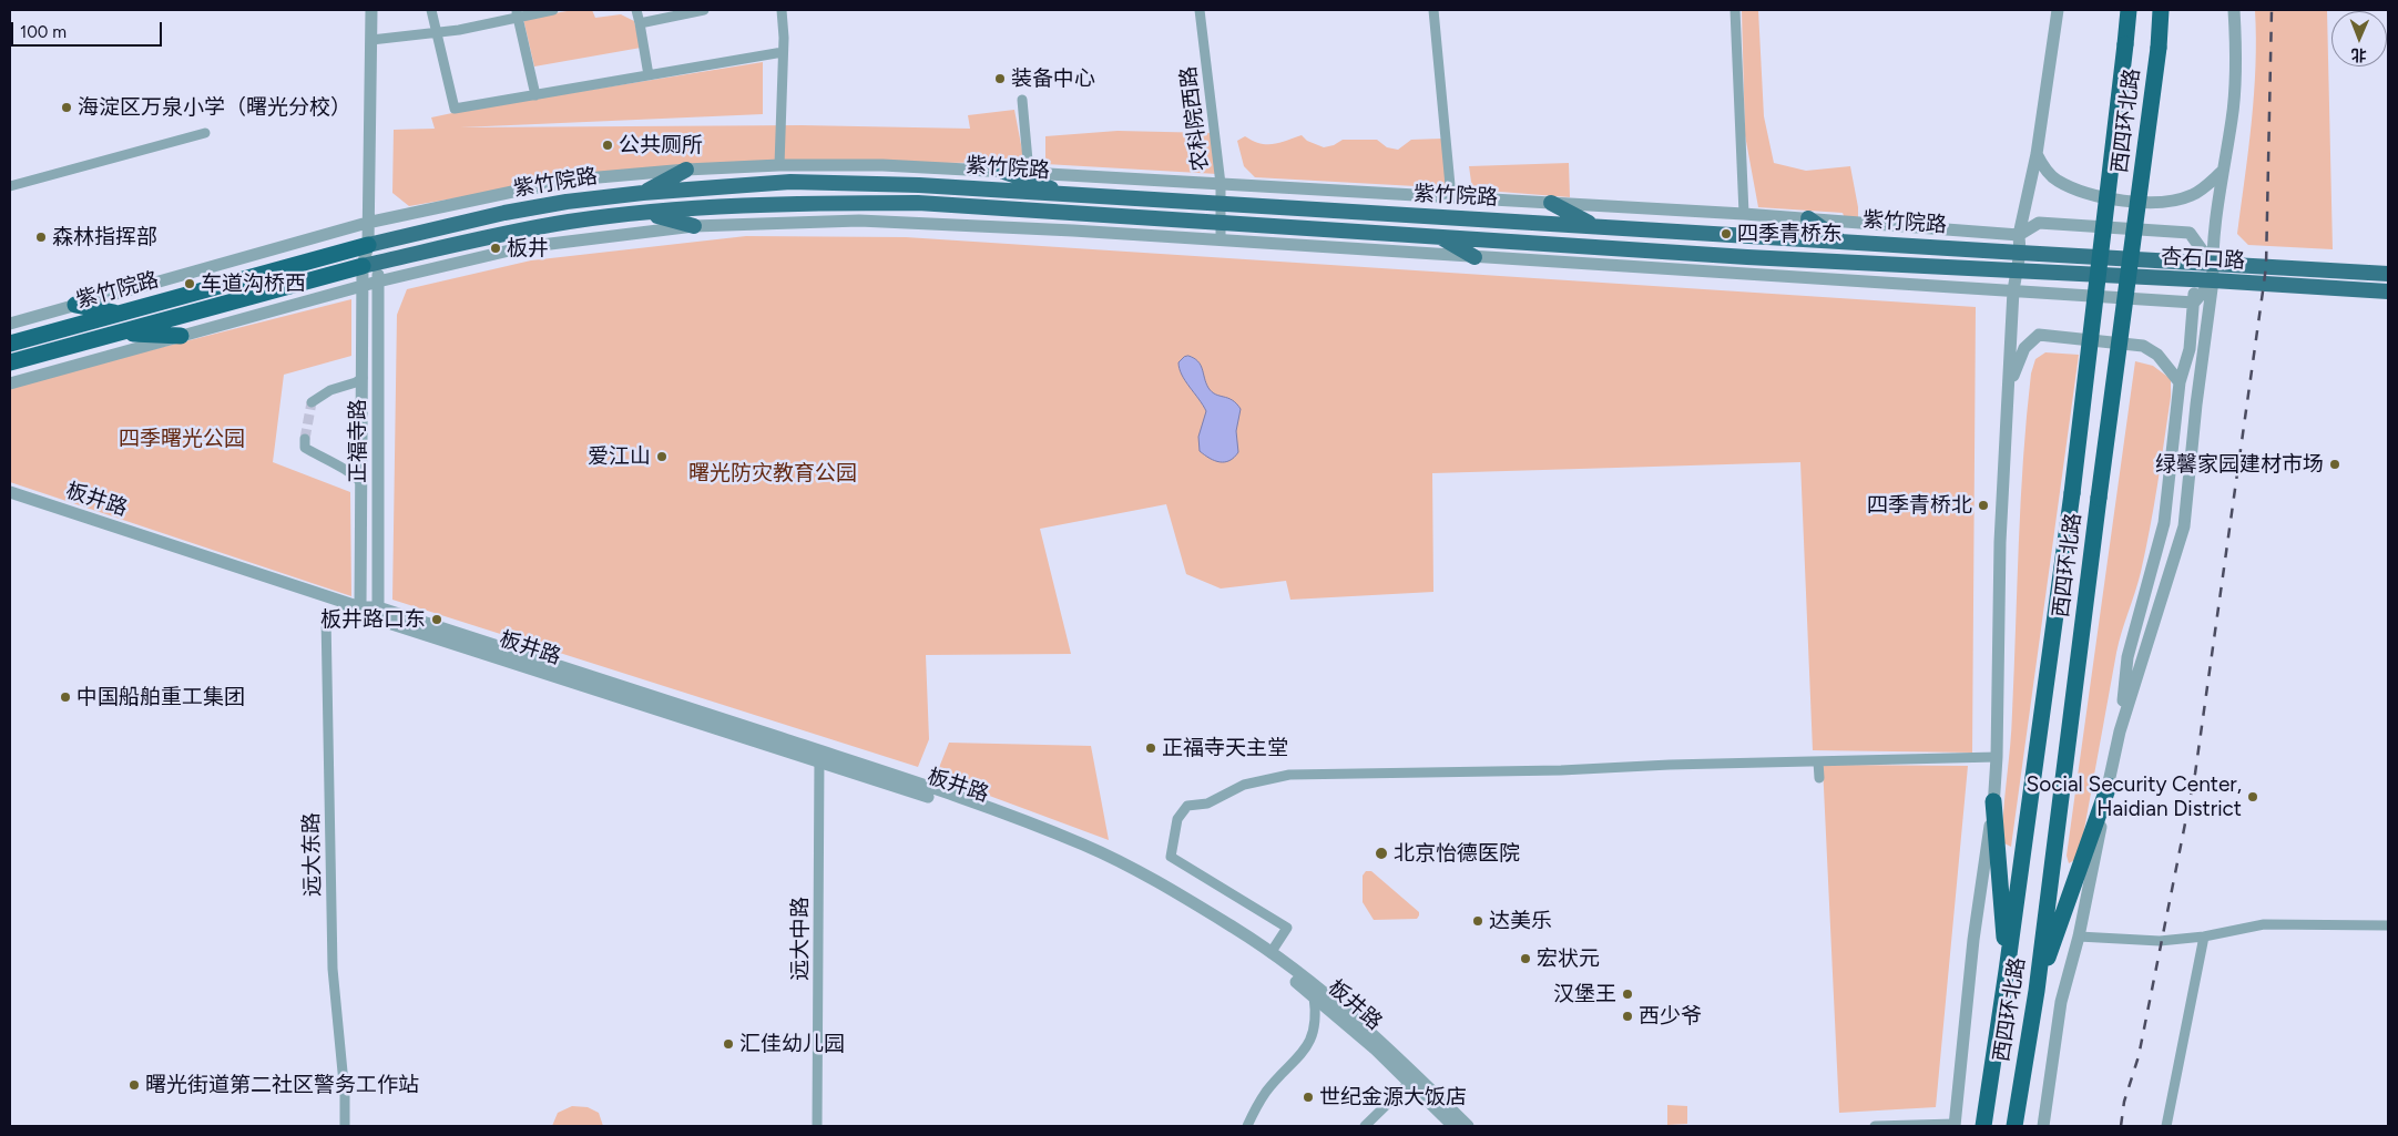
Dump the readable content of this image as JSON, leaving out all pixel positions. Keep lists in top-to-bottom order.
{
  "streets": {
    "highway": ["西四环北路", "紫竹院路"],
    "main road": ["杏石口路"],
    "street": [
      "农科院西路",
      "正福寺路",
      "板井路",
      "远大东路",
      "远大中路"
    ]
  },
  "crossings": [
    ["农科院西路", "紫竹院路"],
    ["西四环北路", "紫竹院路"],
    ["西四环北路", "杏石口路"],
    ["紫竹院路", "杏石口路"],
    ["紫竹院路", "正福寺路"],
    ["正福寺路", "板井路"],
    ["正福寺路", "远大东路"],
    ["板井路", "远大东路"],
    ["板井路", "远大中路"]
  ],
  "parks": ["四季曙光公园", "曙光防灾教育公园"],
  "places": [
    "装备中心",
    "海淀区万泉小学（曙光分校）",
    "公共厕所",
    "四季青桥东",
    "森林指挥部",
    "板井",
    "车道沟桥西",
    "爱江山",
    "绿馨家园建材市场",
    "四季青桥北",
    "板井路口东",
    "中国船舶重工集团",
    "正福寺天主堂",
    "Social Security Center, Haidian District",
    "北京怡德医院",
    "达美乐",
    "宏状元",
    "汉堡王",
    "西少爷",
    "汇佳幼儿园",
    "曙光街道第二社区警务工作站",
    "世纪金源大饭店"
  ],
  "scale_bar": "100 m",
  "north": "bottom"
}
